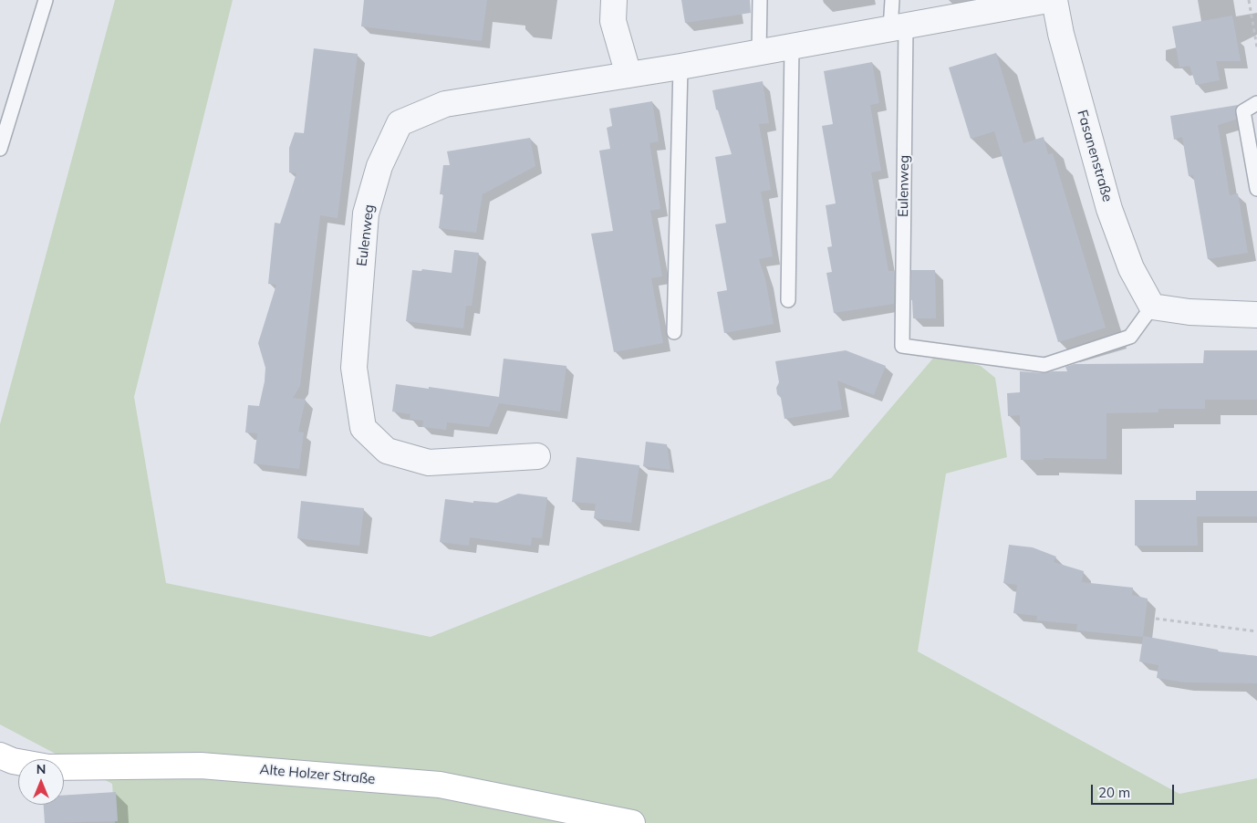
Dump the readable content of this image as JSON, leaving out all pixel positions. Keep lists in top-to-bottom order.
{
  "streets": {
    "street": ["Fasanenstraße", "Eulenweg", "Alte Holzer Straße"]
  },
  "crossings": [
    ["Fasanenstraße", "Eulenweg"]
  ],
  "scale_bar": "20 m",
  "north": "top"
}
